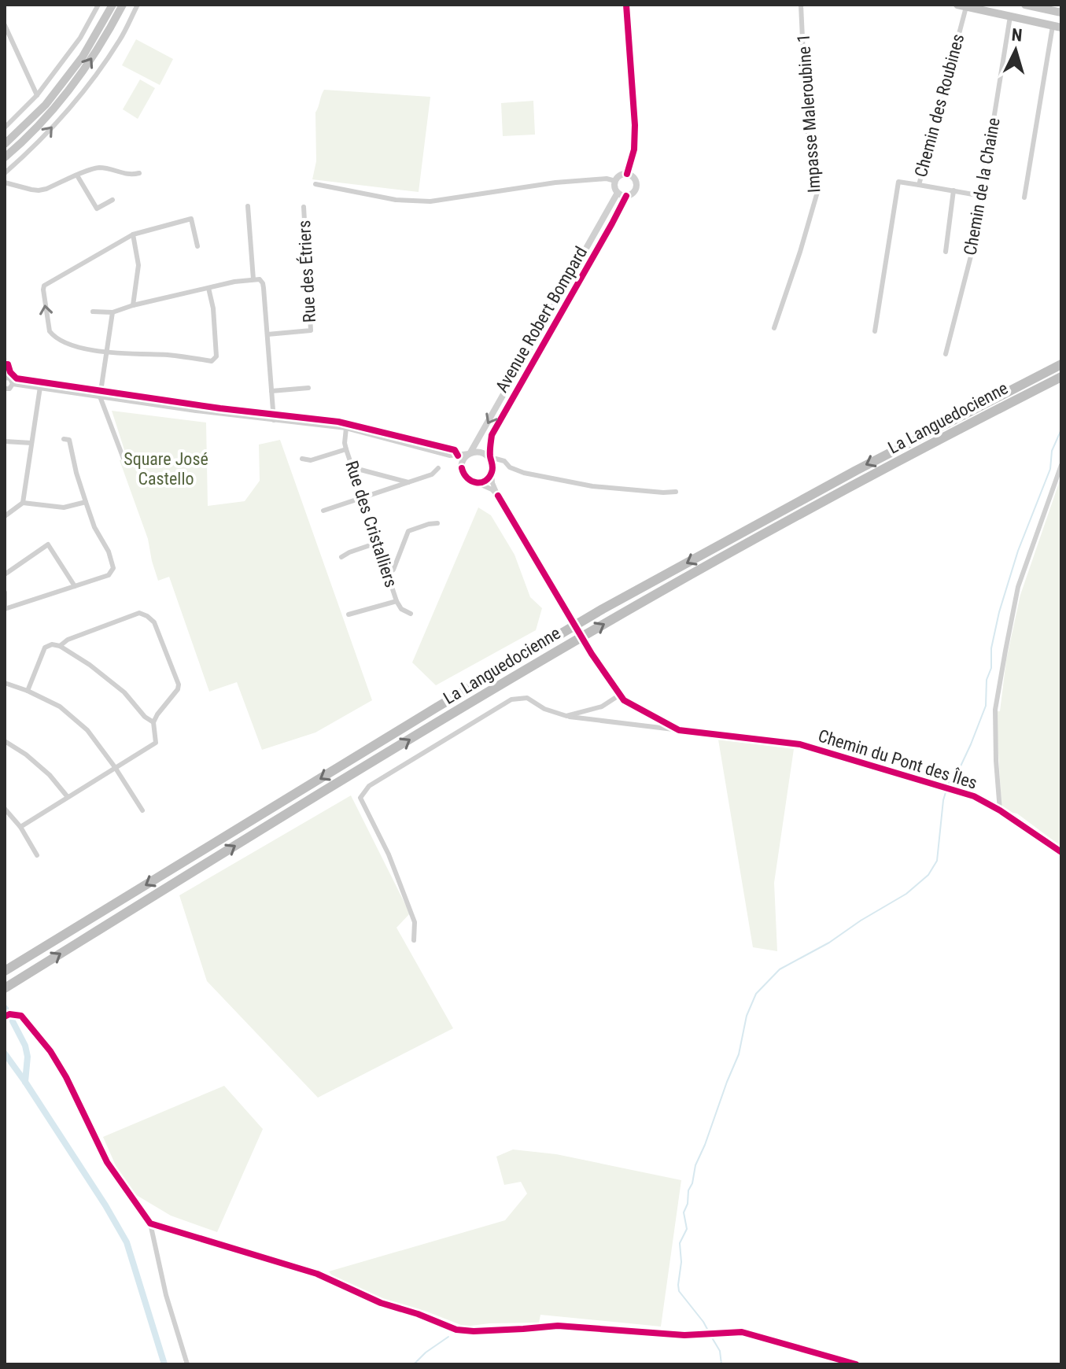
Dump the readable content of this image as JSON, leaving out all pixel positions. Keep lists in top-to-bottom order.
{
  "streets": {
    "highway": ["La Languedocienne"],
    "street": [
      "Chemin des Roubines",
      "Impasse Maleroubine 1",
      "Chemin de la Chaine",
      "Rue des Étriers",
      "Avenue Robert Bompard",
      "Rue des Cristalliers",
      "Chemin du Pont des Îles"
    ]
  },
  "parks": ["Square José Castello"],
  "north": "top"
}
